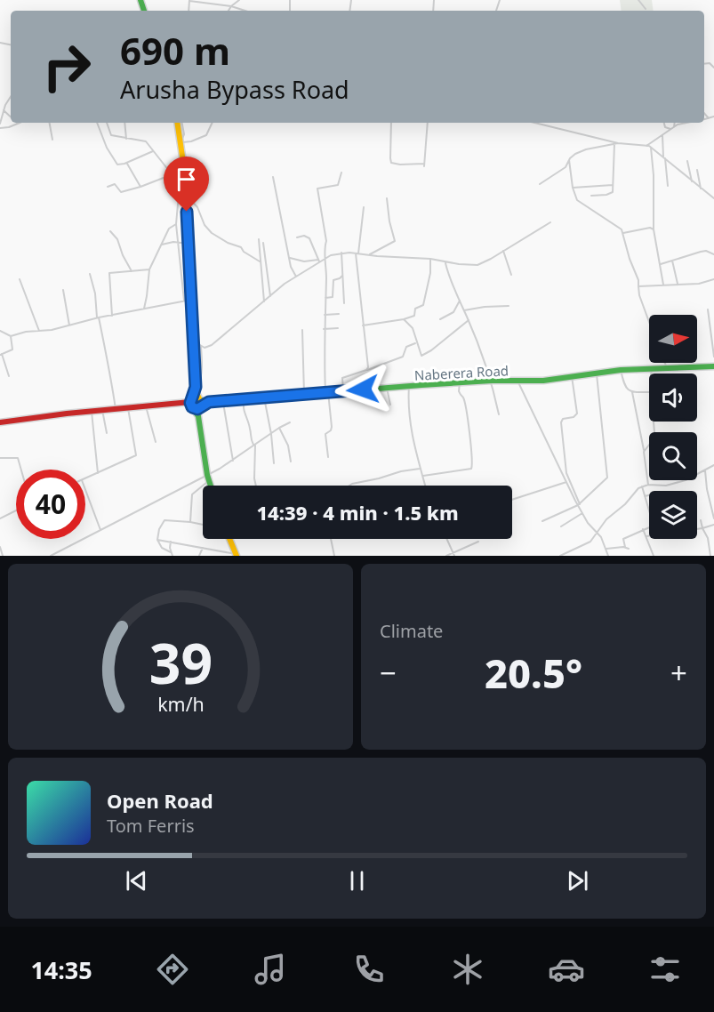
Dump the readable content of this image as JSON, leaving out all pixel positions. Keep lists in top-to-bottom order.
{
  "streets": {
    "street": ["Naberera Road"]
  },
  "north": "right",
  "page": {
    "turn": ["690 m", "Arusha Bypass Road"],
    "limit": "40",
    "trip": "14:39 · 4 min · 1.5 km",
    "tile": "Climate",
    "heat": ["−", "20.5°", "+"],
    "song": ["Open Road", "Tom Ferris"],
    "tabs": "14:35",
    "gauge": ["39", "km/h"]
  }
}
